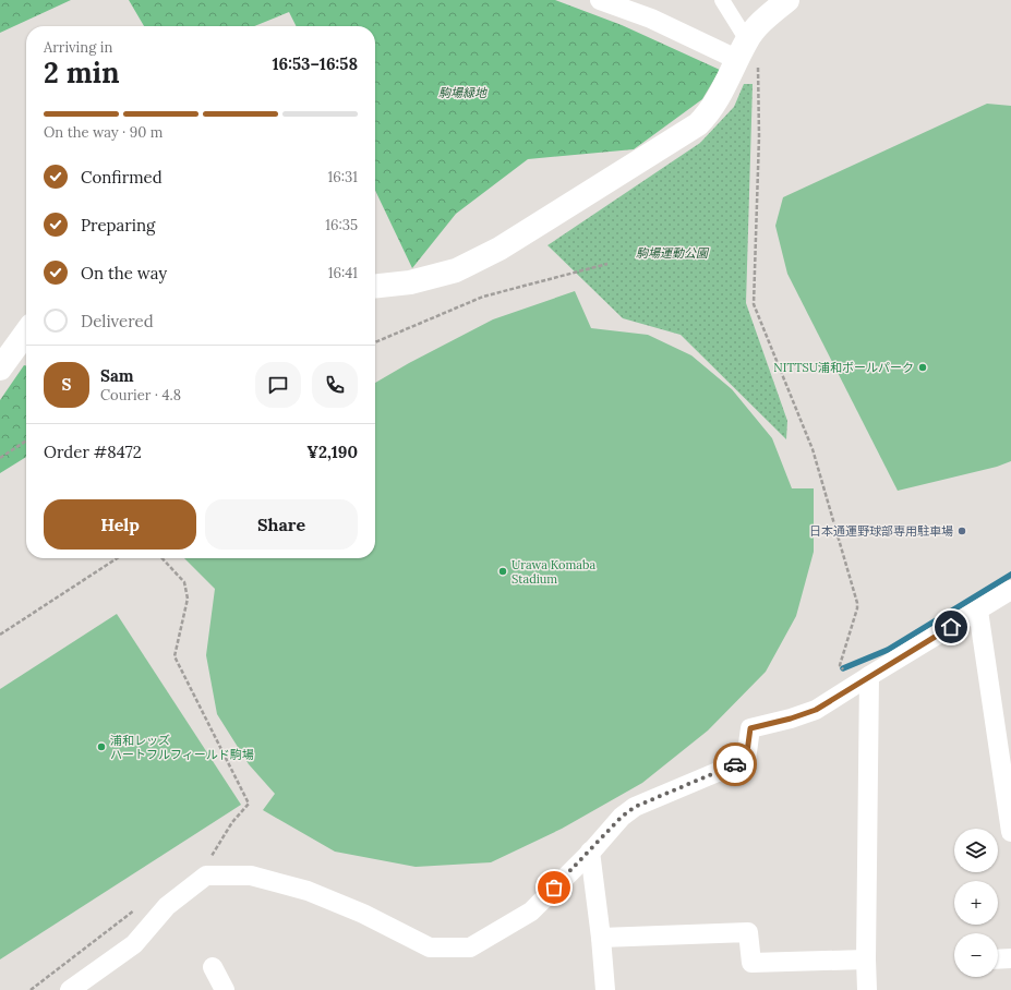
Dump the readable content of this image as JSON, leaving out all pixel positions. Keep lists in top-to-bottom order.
{
  "parks": ["駒場緑地", "駒場運動公園"],
  "places": [
    "NITTSU浦和ボールパーク",
    "日本通運野球部専用駐車場",
    "Urawa Komaba Stadium",
    "浦和レッズ ハートフルフィールド駒場"
  ],
  "page": {
    "heading": ["2 min", "Arriving in", "16:53–16:58"],
    "panel": [
      "Sam",
      "Courier · 4.8",
      "Order #8472",
      "¥2,190"
    ],
    "bar": "On the way · 90 m",
    "list": [
      ["Confirmed", "16:31"],
      ["Preparing", "16:35"],
      ["On the way", "16:41"],
      "Delivered"
    ],
    "round": "S",
    "buttons": ["Help", "Share"],
    "map_buttons": ["+", "−"]
  }
}
